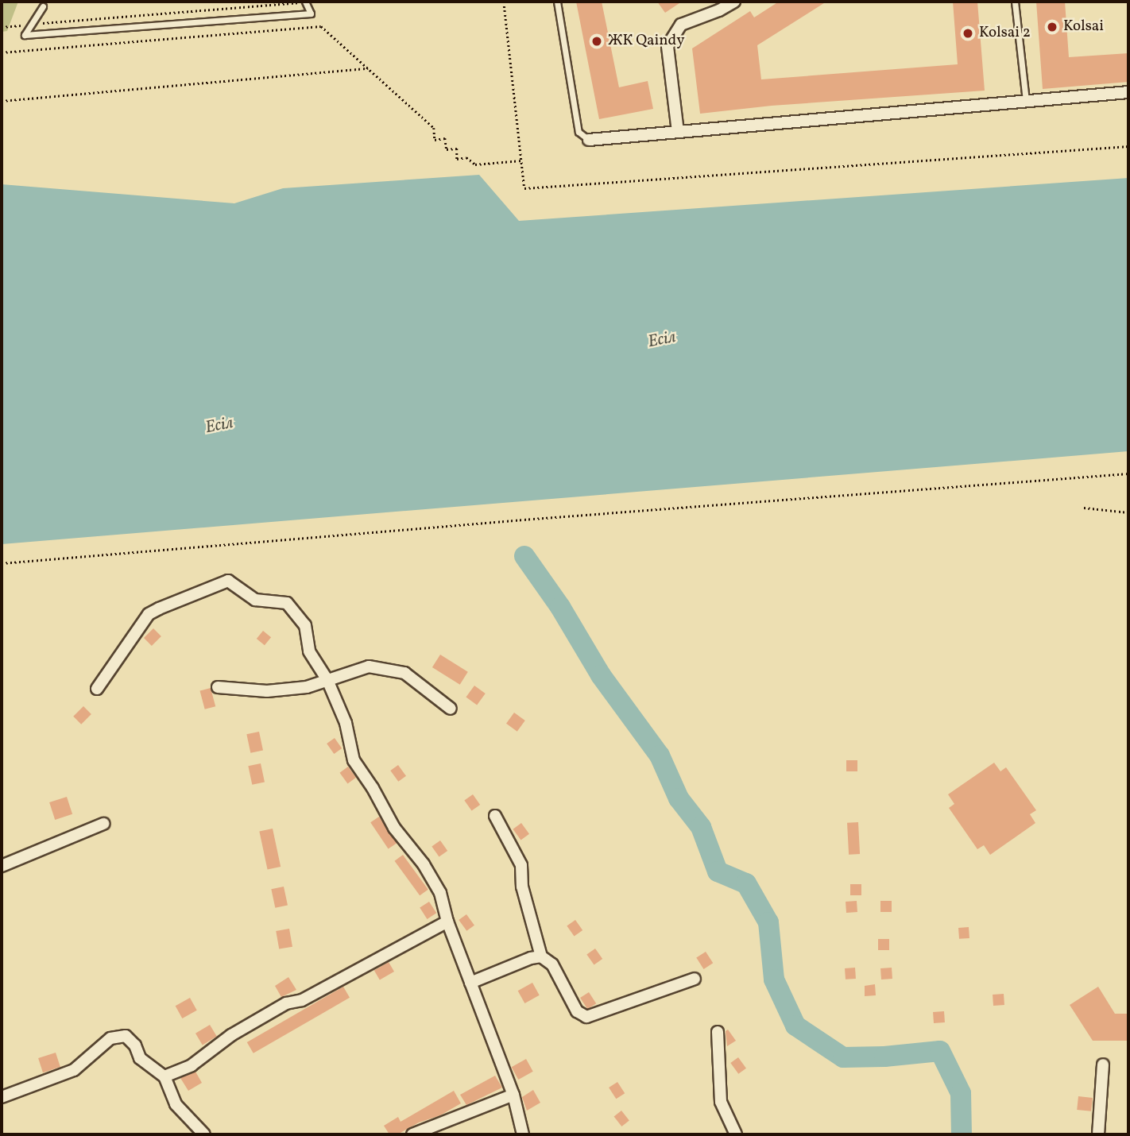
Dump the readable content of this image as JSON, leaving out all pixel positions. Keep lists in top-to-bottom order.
{
  "water": ["Есіл"],
  "places": ["Kolsai", "Kolsai 2", "ЖК Qaindy"]
}
